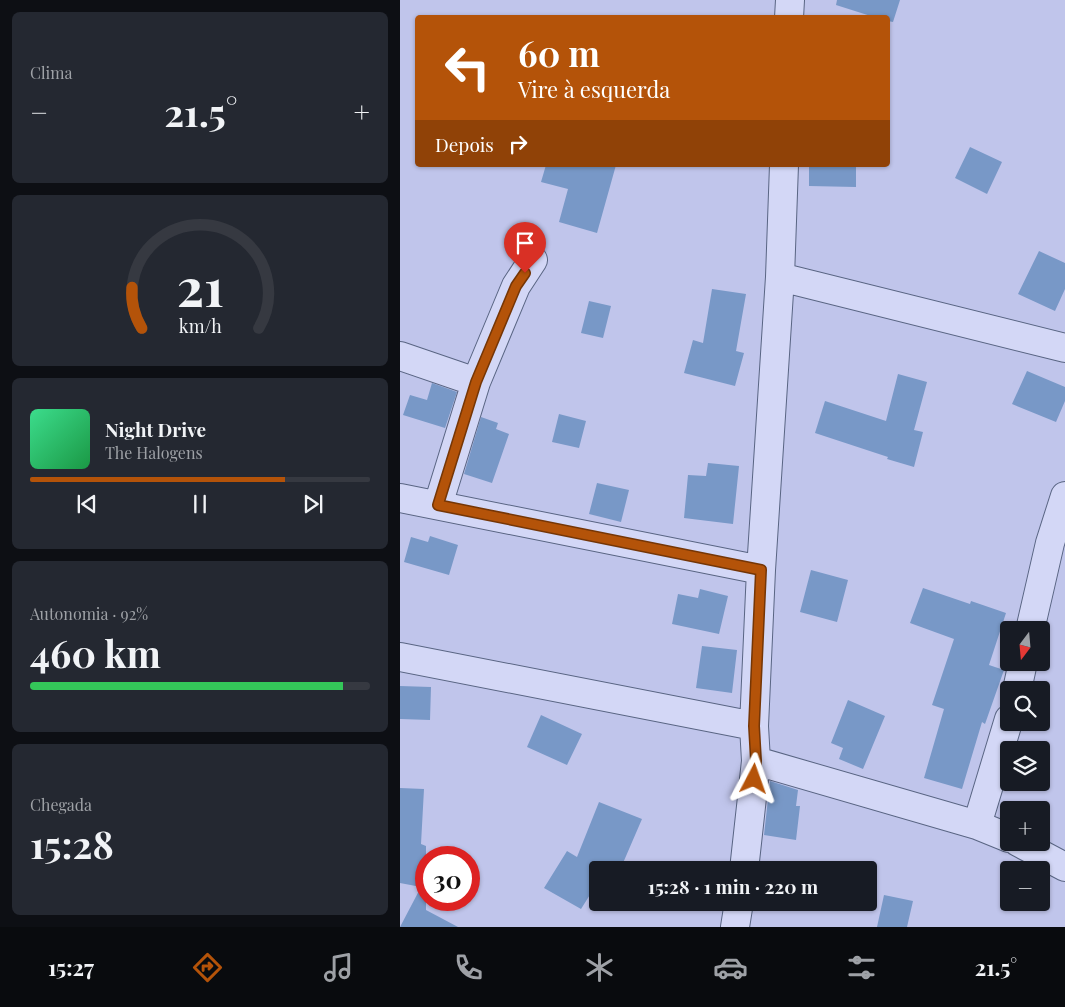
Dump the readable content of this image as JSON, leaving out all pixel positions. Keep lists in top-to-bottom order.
{
  "north": "bottom",
  "page": {
    "tile": [
      "Clima",
      ["Autonomia · 92%", "460 km"],
      ["Chegada", "15:28"]
    ],
    "turn": ["60 m", "Vire à esquerda"],
    "heat": ["−", "21.5°", "+"],
    "then": "Depois",
    "song": ["Night Drive", "The Halogens"],
    "map_buttons": ["+", "−"],
    "limit": "30",
    "trip": "15:28 · 1 min · 220 m",
    "tabs": ["15:27", "21.5°"],
    "gauge": ["21", "km/h"]
  }
}
